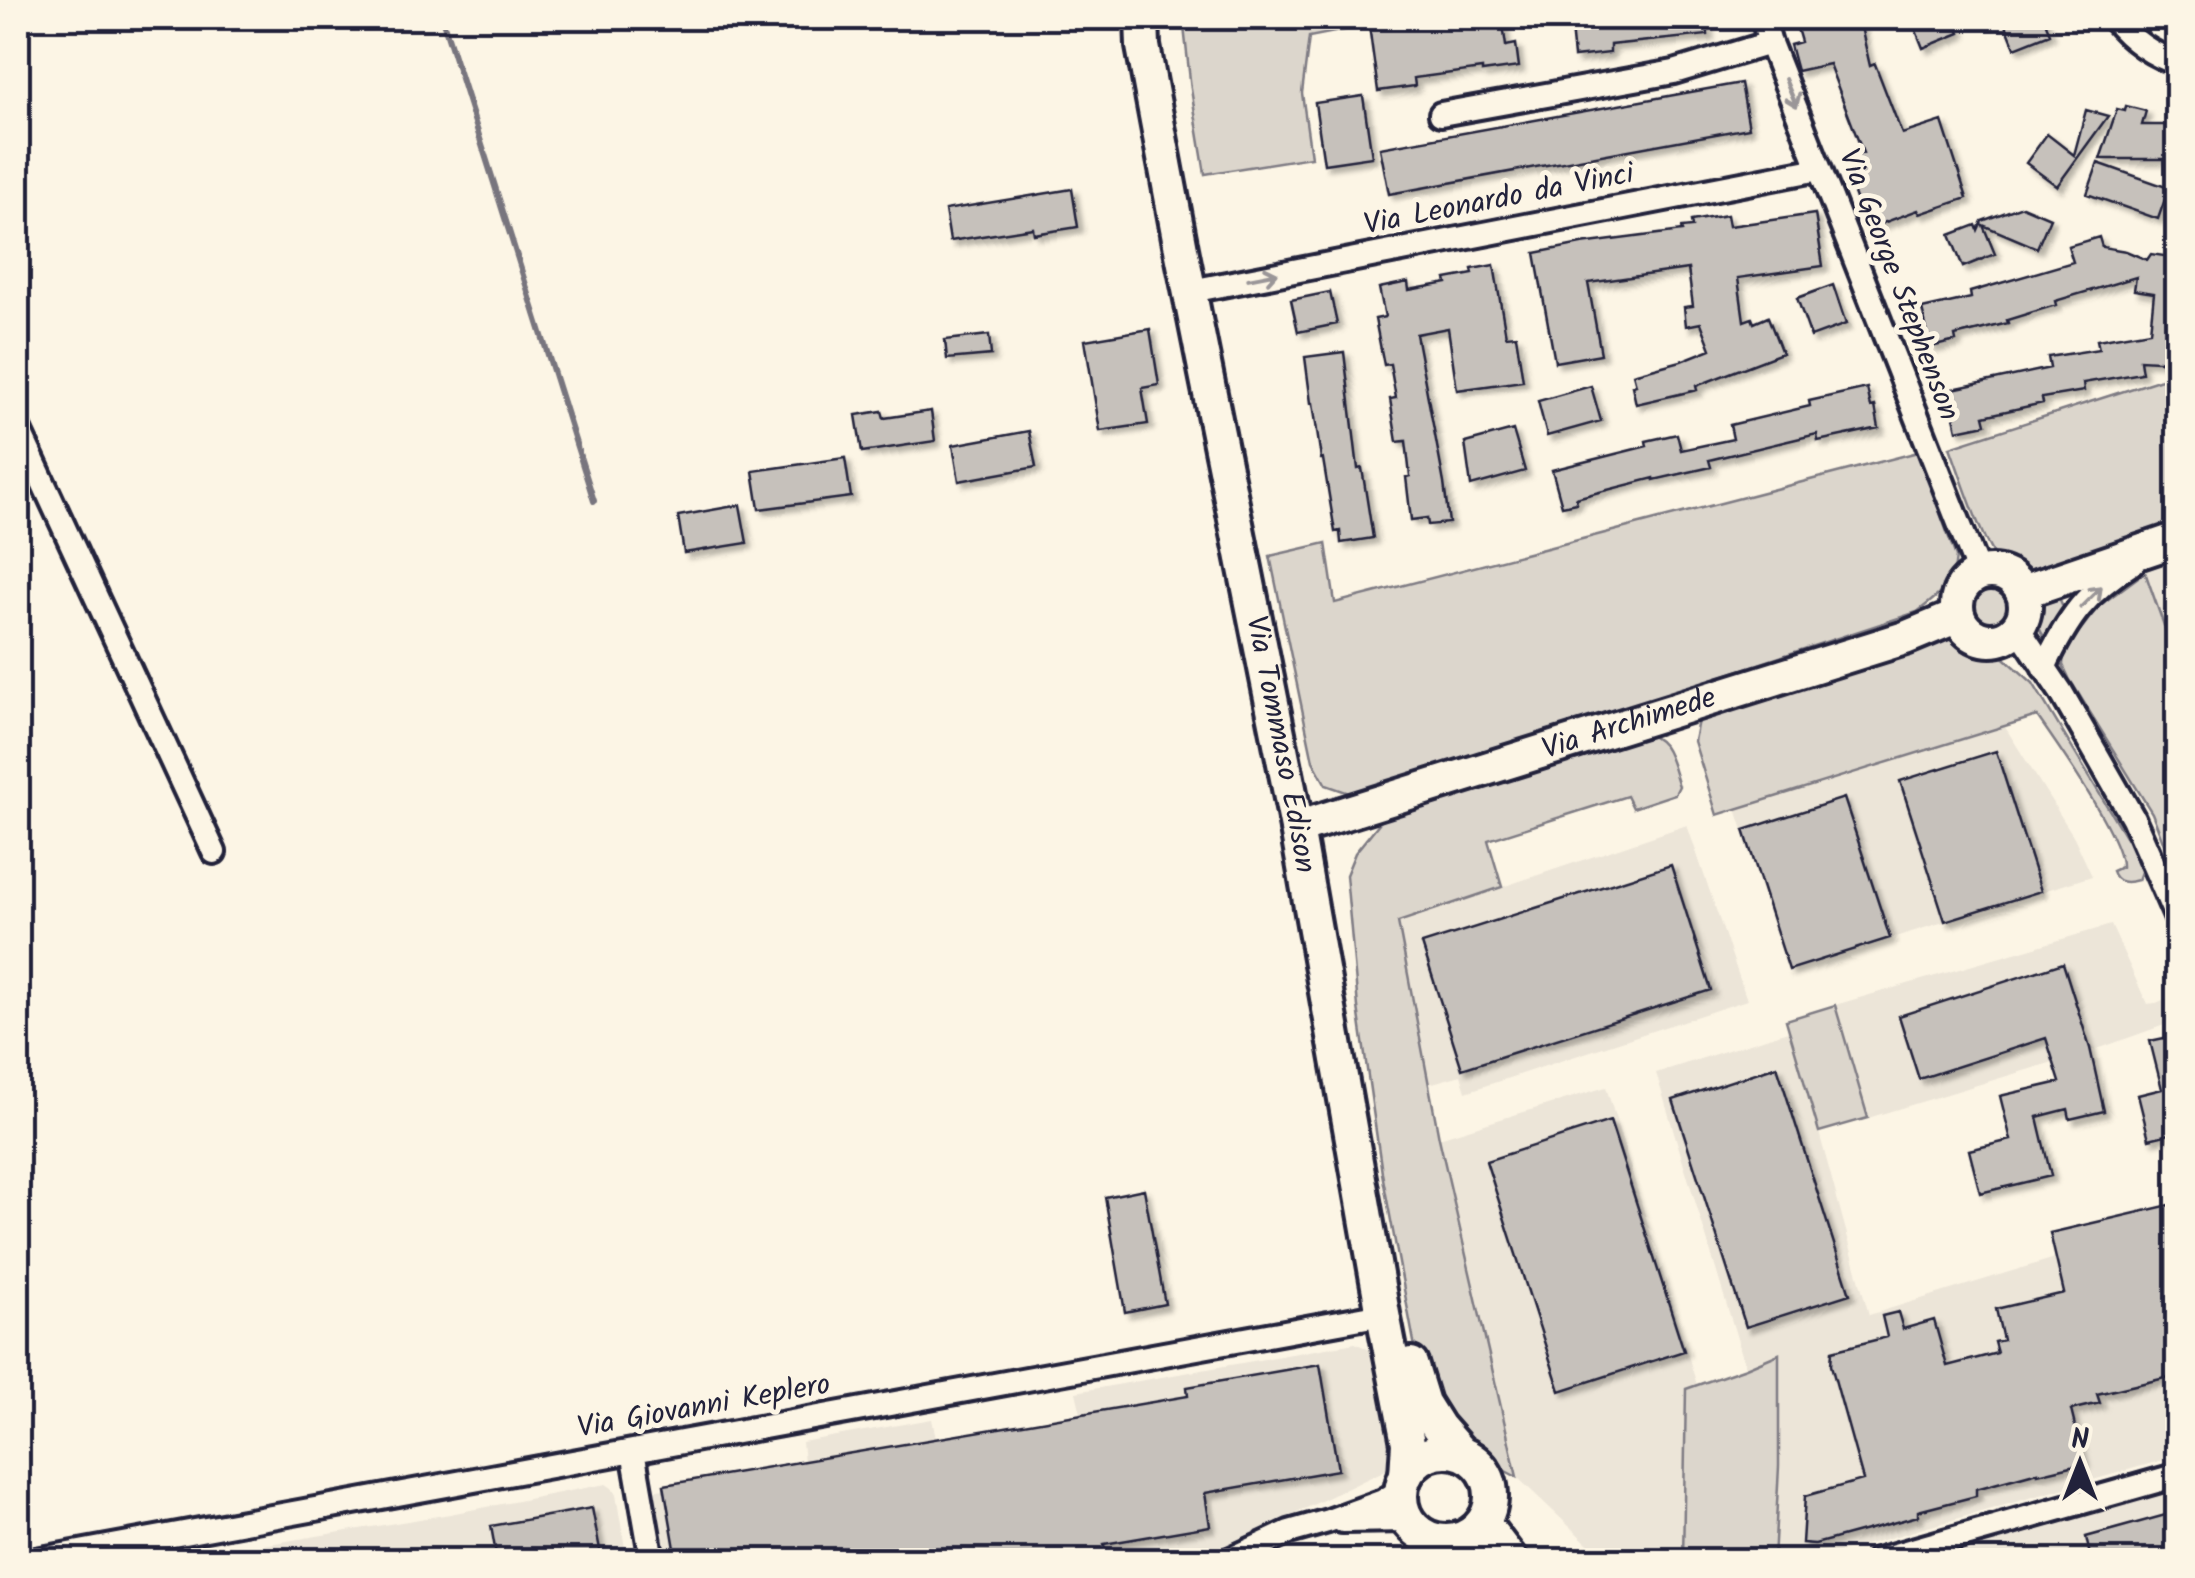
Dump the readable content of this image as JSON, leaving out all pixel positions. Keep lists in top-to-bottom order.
{
  "streets": {
    "street": [
      "Via Leonardo da Vinci",
      "Via George Stephenson",
      "Via Archimede",
      "Via Tommaso Edison",
      "Via Giovanni Keplero"
    ]
  },
  "crossings": [
    ["Via Leonardo da Vinci", "Via George Stephenson"],
    ["Via Leonardo da Vinci", "Via Tommaso Edison"],
    ["Via George Stephenson", "Via Archimede"],
    ["Via Archimede", "Via Tommaso Edison"],
    ["Via Tommaso Edison", "Via Giovanni Keplero"]
  ],
  "north": "top"
}
